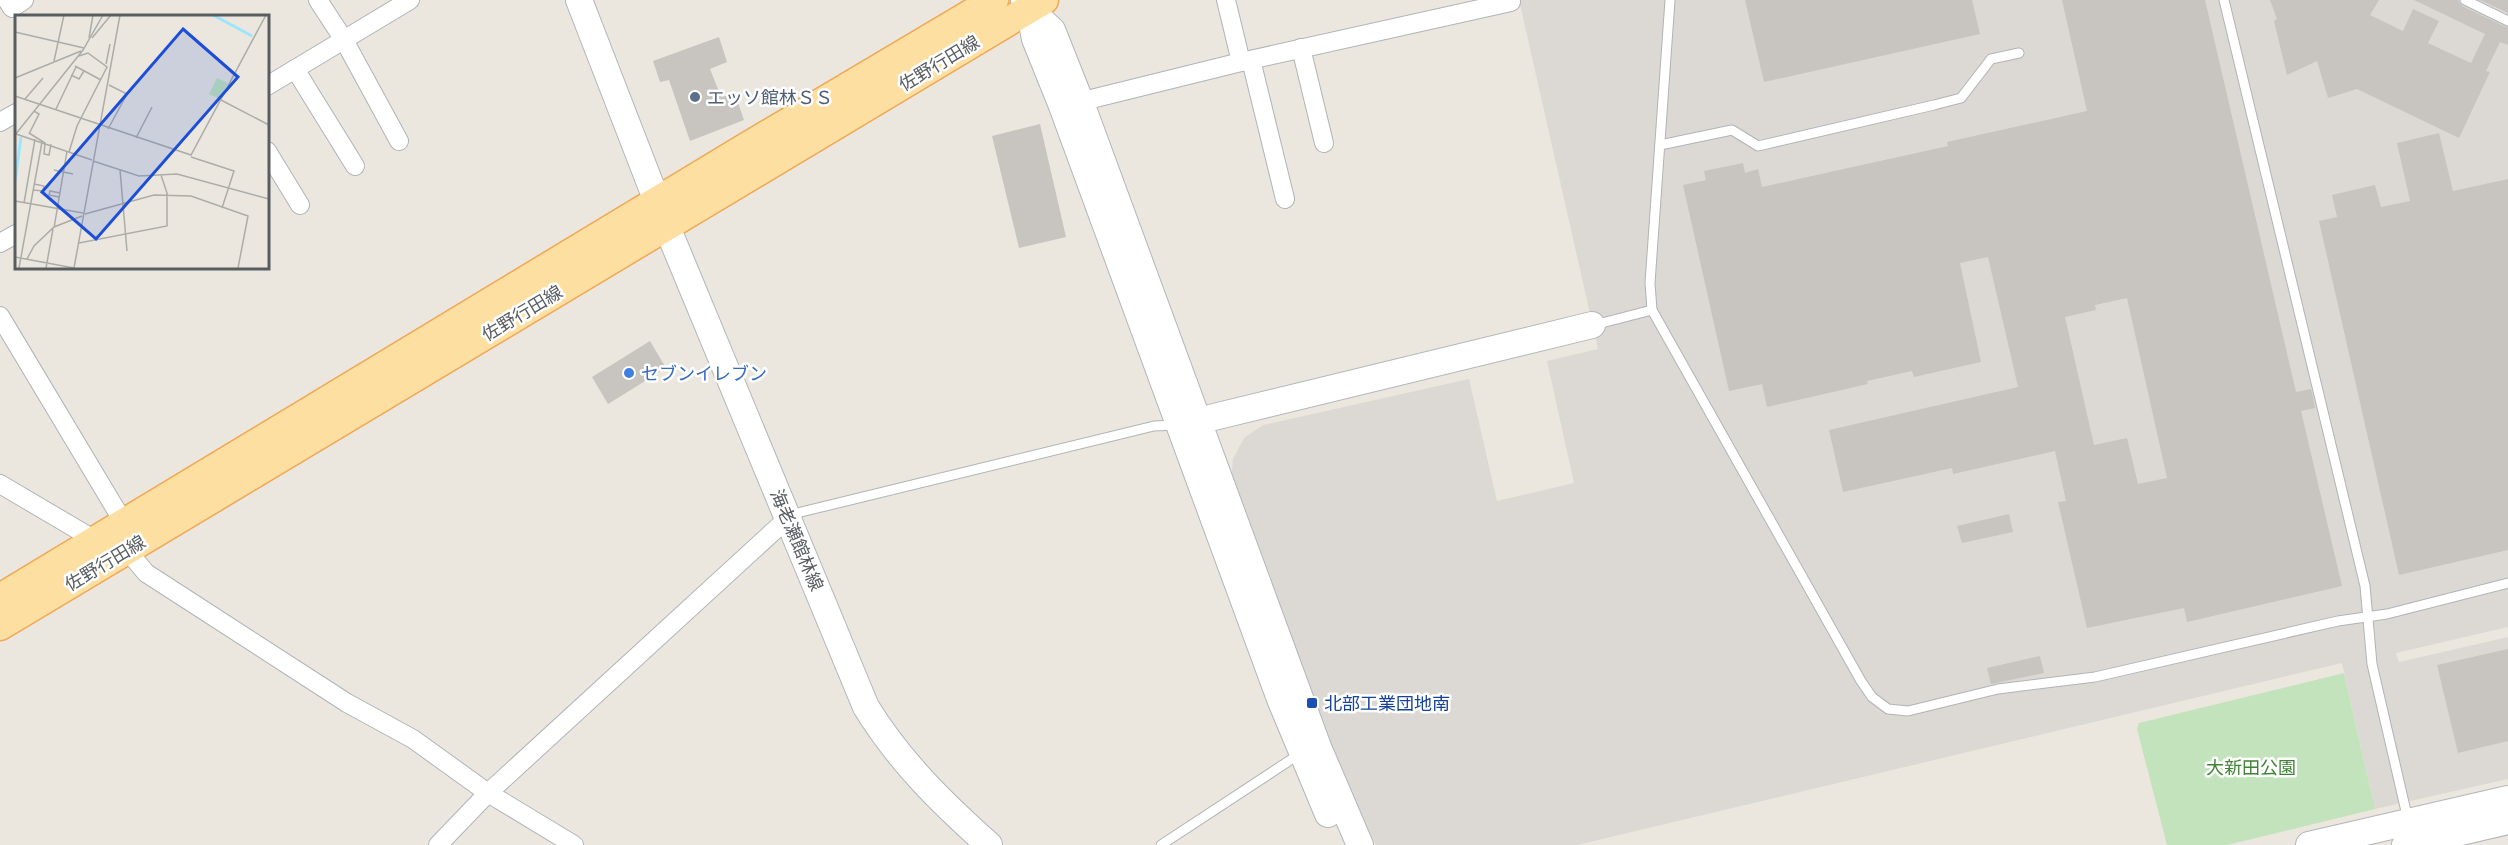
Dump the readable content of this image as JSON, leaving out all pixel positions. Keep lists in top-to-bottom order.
{
  "streets": {
    "main road": ["佐野行田線"],
    "street": ["海老瀬館林線"]
  },
  "crossings": [
    ["佐野行田線", "海老瀬館林線"]
  ],
  "parks": ["大新田公園"],
  "places": {
    "other": ["エッソ館林ＳＳ", "セブンイレブン"],
    "transit": ["北部工業団地南"]
  }
}
